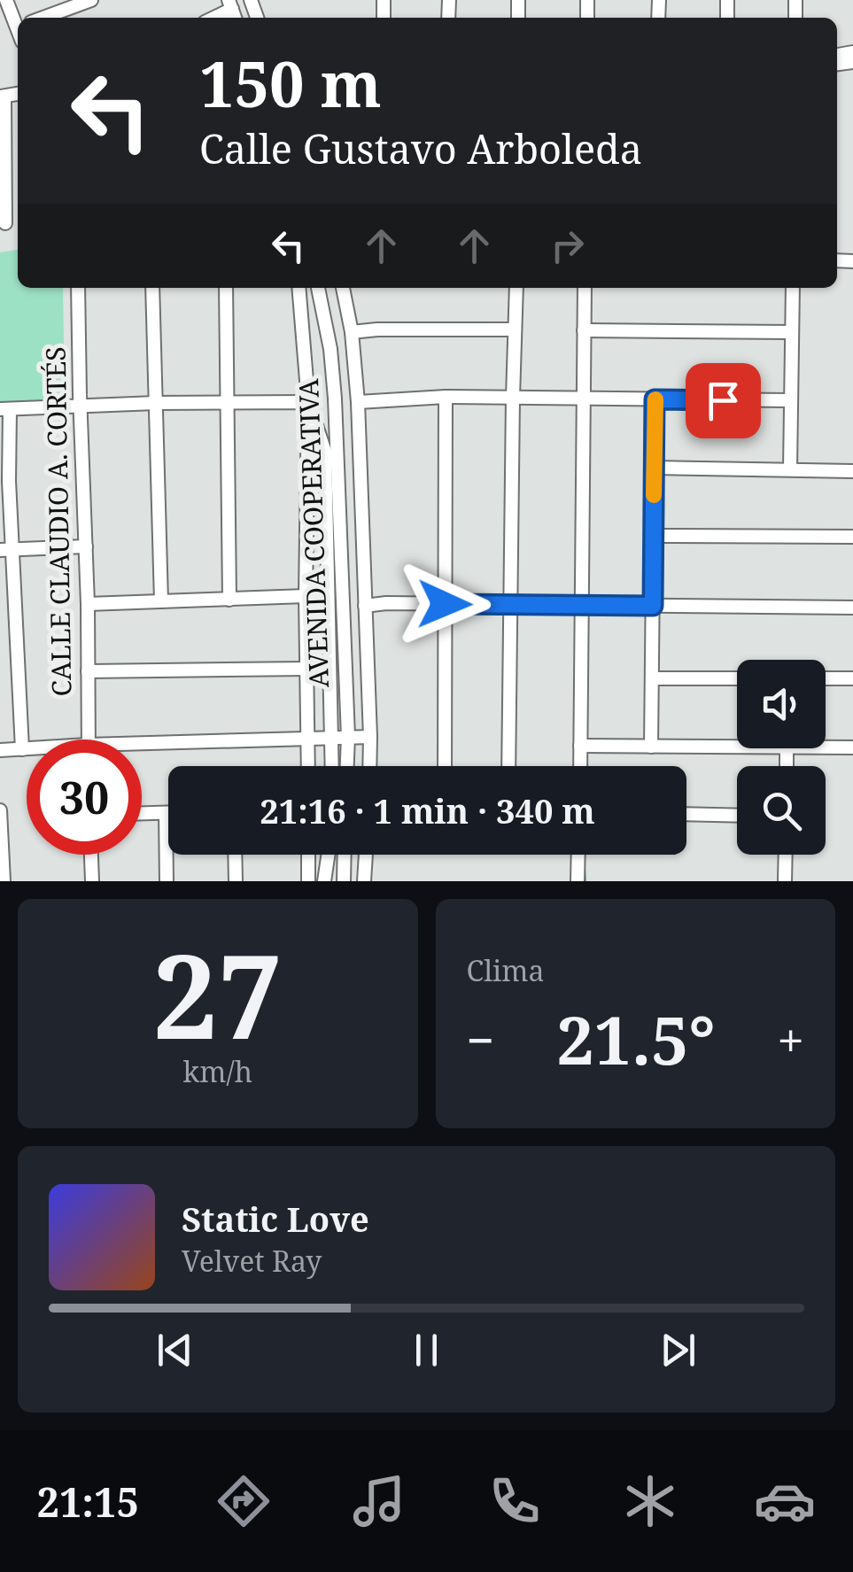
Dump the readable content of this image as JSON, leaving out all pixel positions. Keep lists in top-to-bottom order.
{
  "streets": {
    "street": ["CALLE CLAUDIO A. CORTÉS", "AVENIDA COOPERATIVA"]
  },
  "page": {
    "turn": ["150 m", "Calle Gustavo Arboleda"],
    "limit": "30",
    "trip": "21:16 · 1 min · 340 m",
    "tile": [
      ["27", "km/h"],
      "Clima"
    ],
    "heat": ["−", "21.5°", "+"],
    "song": ["Static Love", "Velvet Ray"],
    "tabs": "21:15"
  }
}
